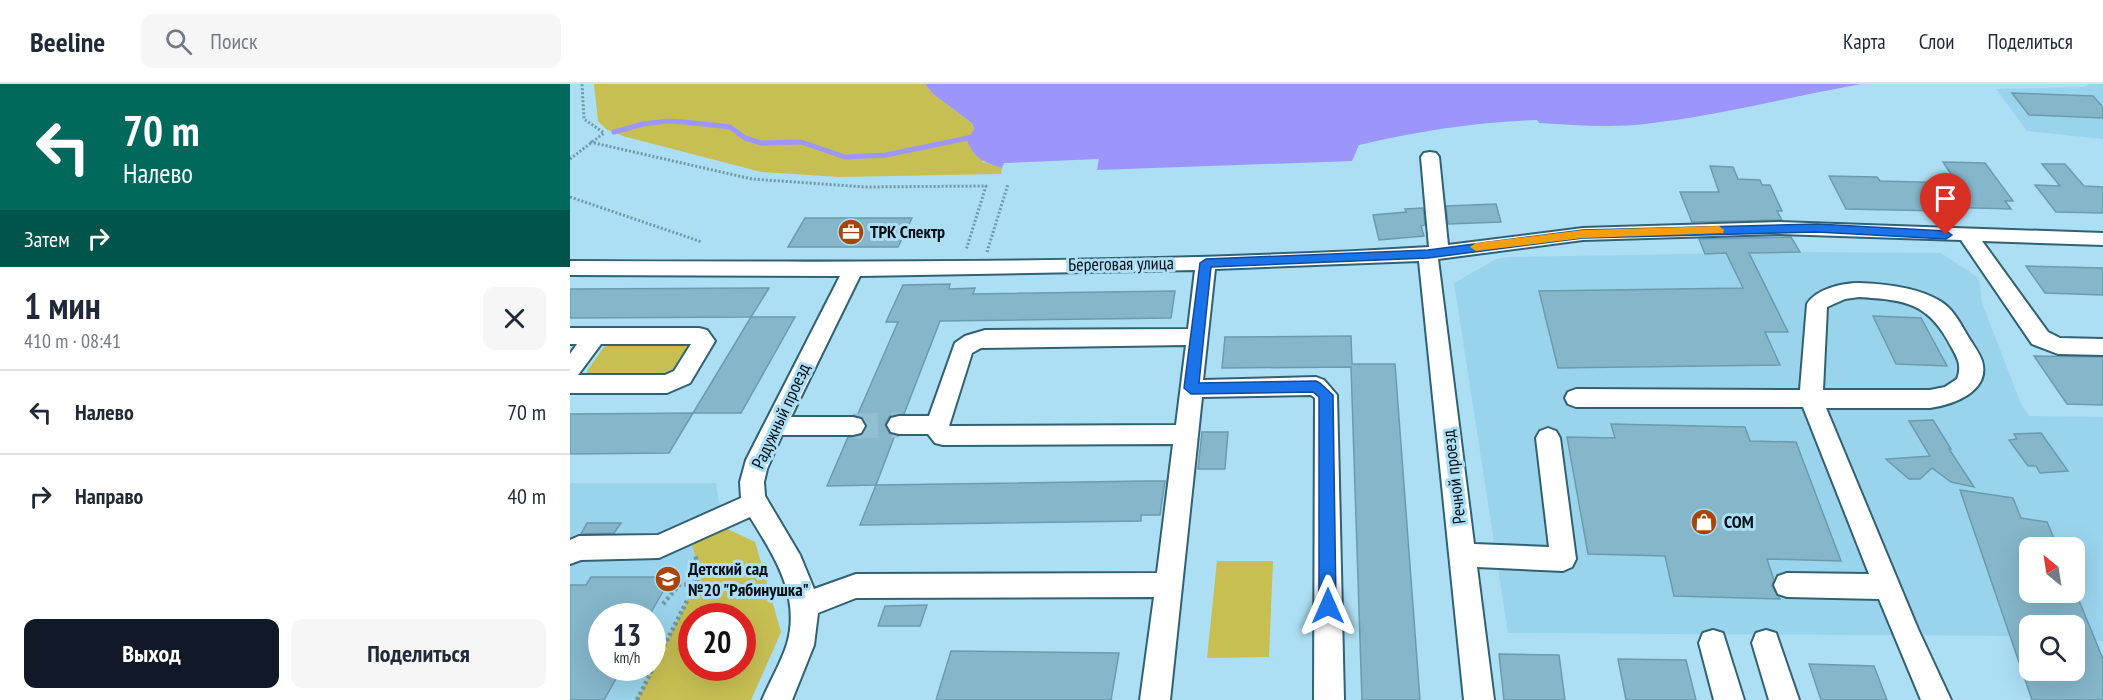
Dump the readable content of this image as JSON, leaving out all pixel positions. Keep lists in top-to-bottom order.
{
  "streets": {
    "street": ["Береговая улица", "Радужный проезд", "Речной проезд"]
  },
  "crossings": [
    ["Береговая улица", "Радужный проезд"],
    ["Береговая улица", "Речной проезд"]
  ],
  "places": {
    "office": ["ТРК Спектр"],
    "shop": ["СОМ"],
    "school or university": ["Детский сад №20 \"Рябинушка\""]
  },
  "north": "top left",
  "page": {
    "header": "Beeline",
    "search": "Поиск",
    "nav": ["Карта", "Слои", "Поделиться"],
    "turn": ["70 m", "Налево"],
    "then": "Затем",
    "heading": ["1 мин", "410 m · 08:41"],
    "list": [
      {
        "name": "Налево",
        "value": "70 m"
      },
      {
        "name": "Направо",
        "value": "40 m"
      }
    ],
    "speed": "13 km/h",
    "limit": "20",
    "buttons": ["Выход", "Поделиться"]
  }
}
